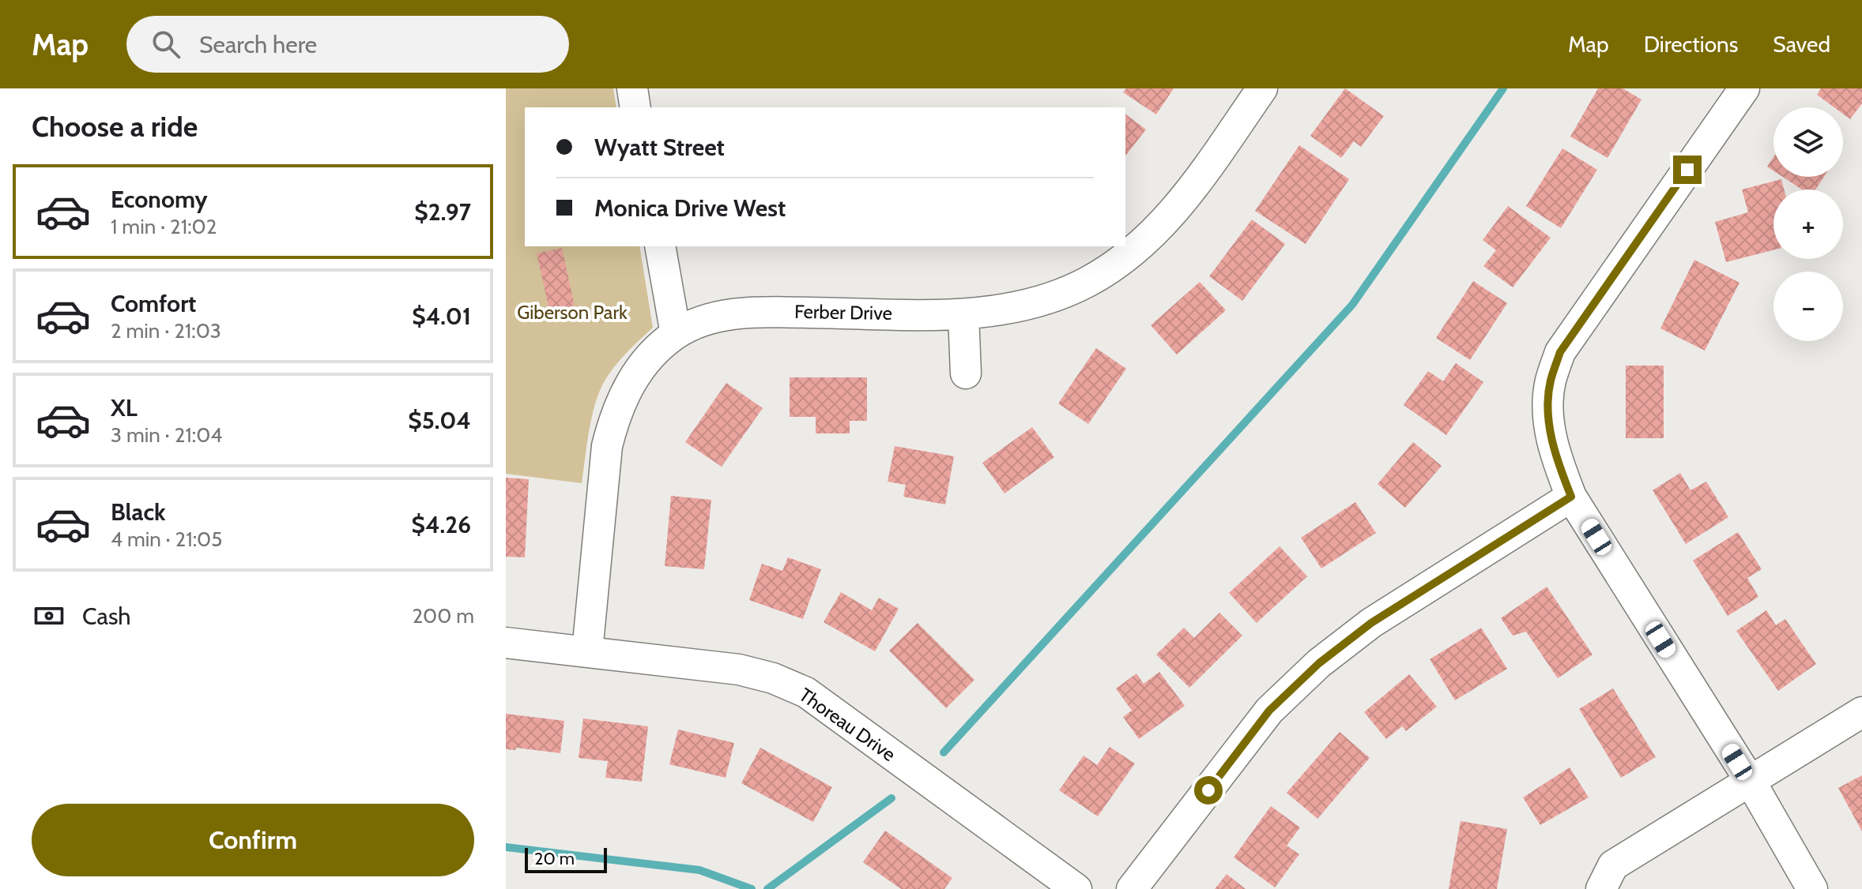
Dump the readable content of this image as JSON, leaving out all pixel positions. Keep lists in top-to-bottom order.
{
  "streets": {
    "street": ["Ferber Drive", "Thoreau Drive"]
  },
  "crossings": [
    ["Ferber Drive", "Thoreau Drive"]
  ],
  "parks": ["Giberson Park"],
  "scale_bar": "20 m",
  "page": {
    "header": "Map",
    "search": "Search here",
    "nav": ["Map", "Directions", "Saved"],
    "heading": "Choose a ride",
    "map_buttons": ["+", "−"],
    "banner": ["Wyatt Street", "Monica Drive West"],
    "list": [
      {
        "name": "Economy",
        "note": "1 min · 21:02",
        "value": "$2.97"
      },
      {
        "name": "Comfort",
        "note": "2 min · 21:03",
        "value": "$4.01"
      },
      {
        "name": "XL",
        "note": "3 min · 21:04",
        "value": "$5.04"
      },
      {
        "name": "Black",
        "note": "4 min · 21:05",
        "value": "$4.26"
      }
    ],
    "pay": ["Cash", "200 m"],
    "buttons": "Confirm",
    "scale": "20 m"
  }
}
